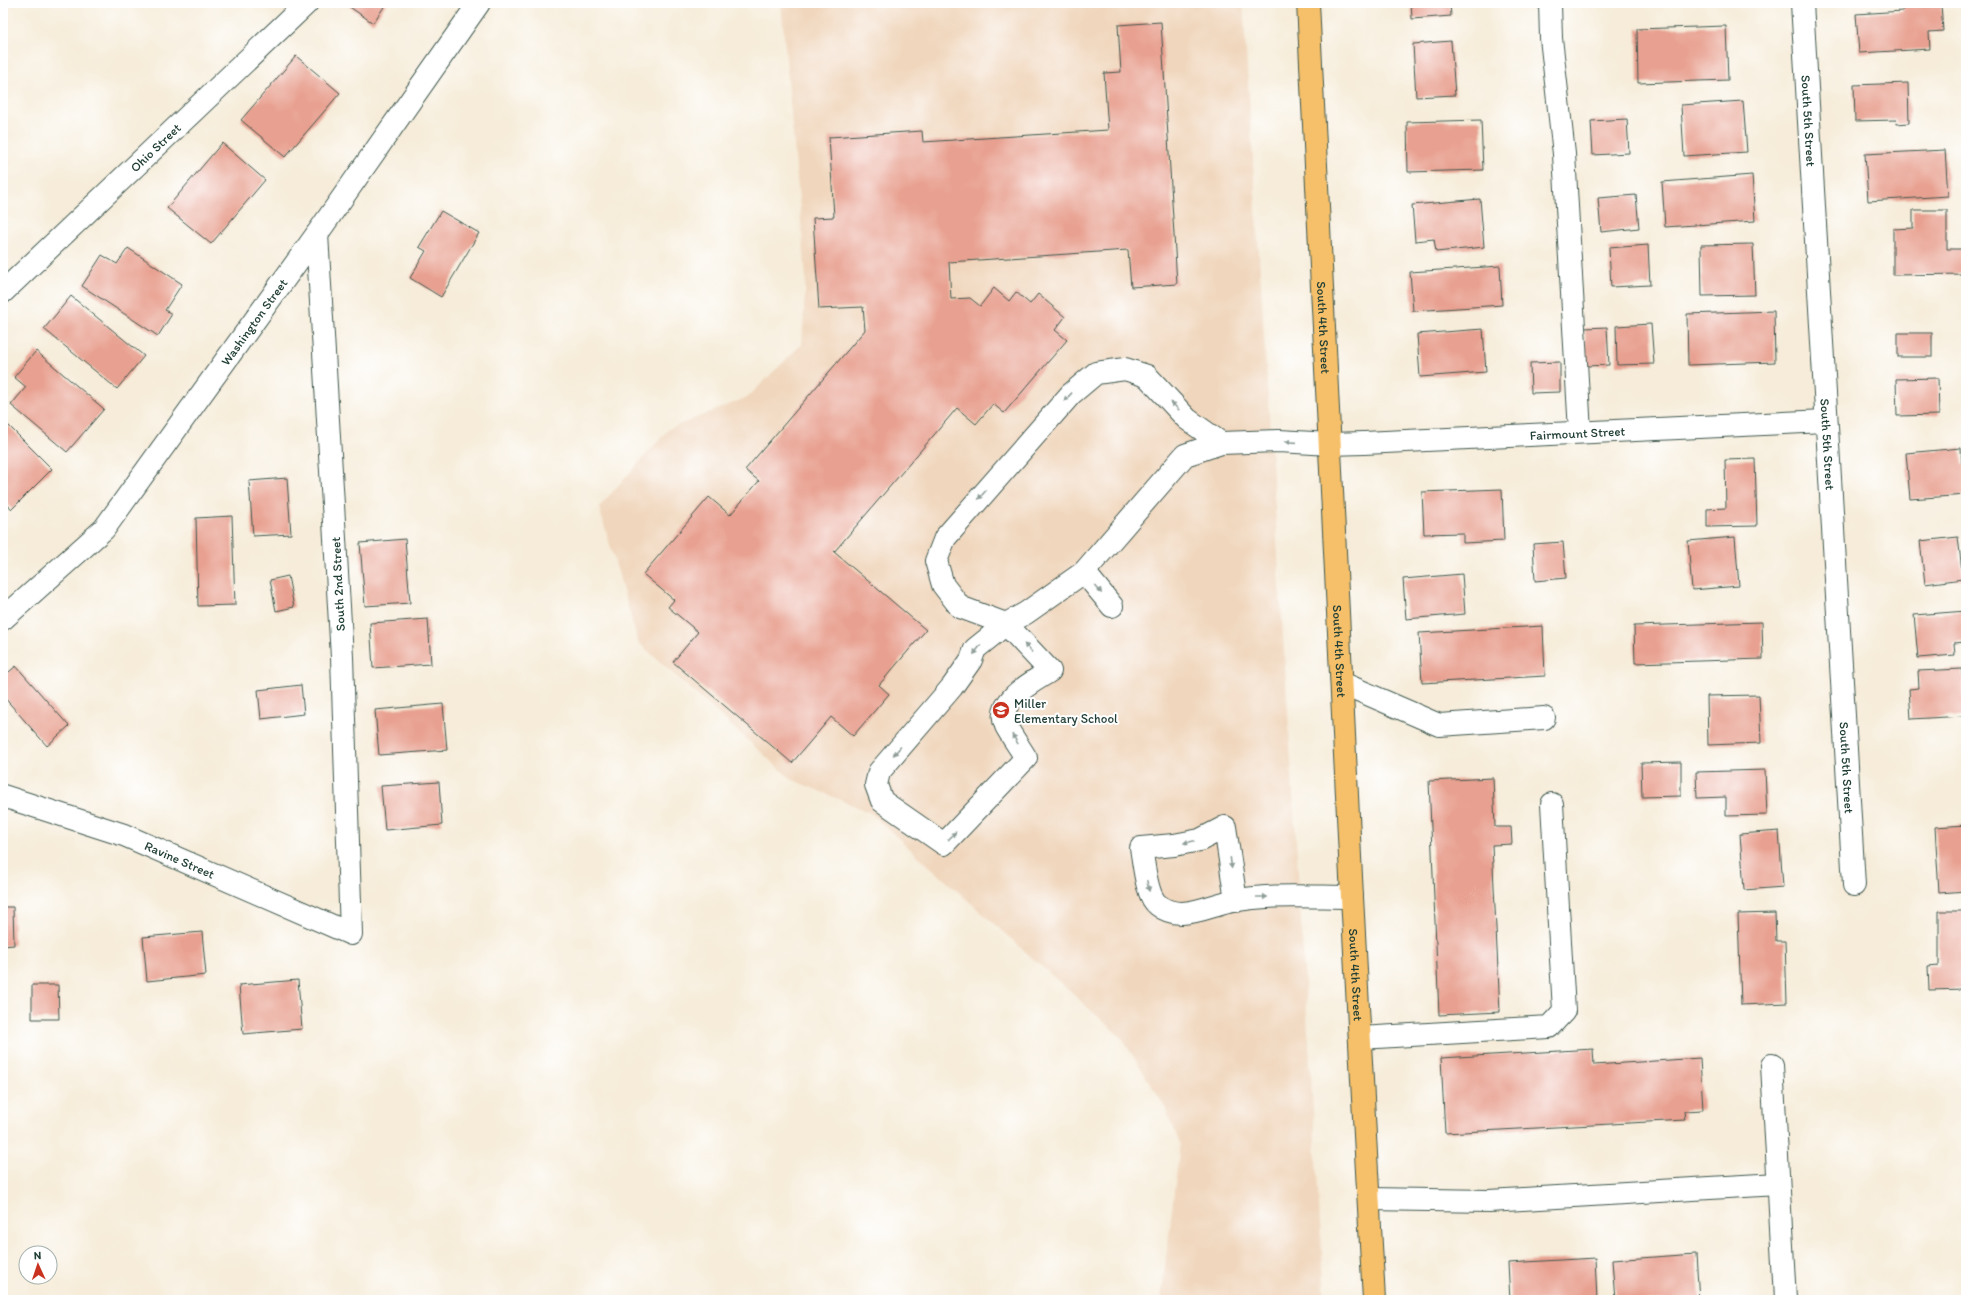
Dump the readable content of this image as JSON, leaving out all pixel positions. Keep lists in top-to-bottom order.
{
  "streets": {
    "main road": ["South 4th Street"],
    "street": [
      "South 5th Street",
      "Ohio Street",
      "Washington Street",
      "Fairmount Street",
      "South 2nd Street",
      "Ravine Street"
    ]
  },
  "crossings": [
    ["South 5th Street", "Fairmount Street"],
    ["Washington Street", "South 2nd Street"],
    ["South 4th Street", "Fairmount Street"],
    ["South 2nd Street", "Ravine Street"]
  ],
  "places": {
    "school or university": ["Miller Elementary School"]
  },
  "north": "top"
}
